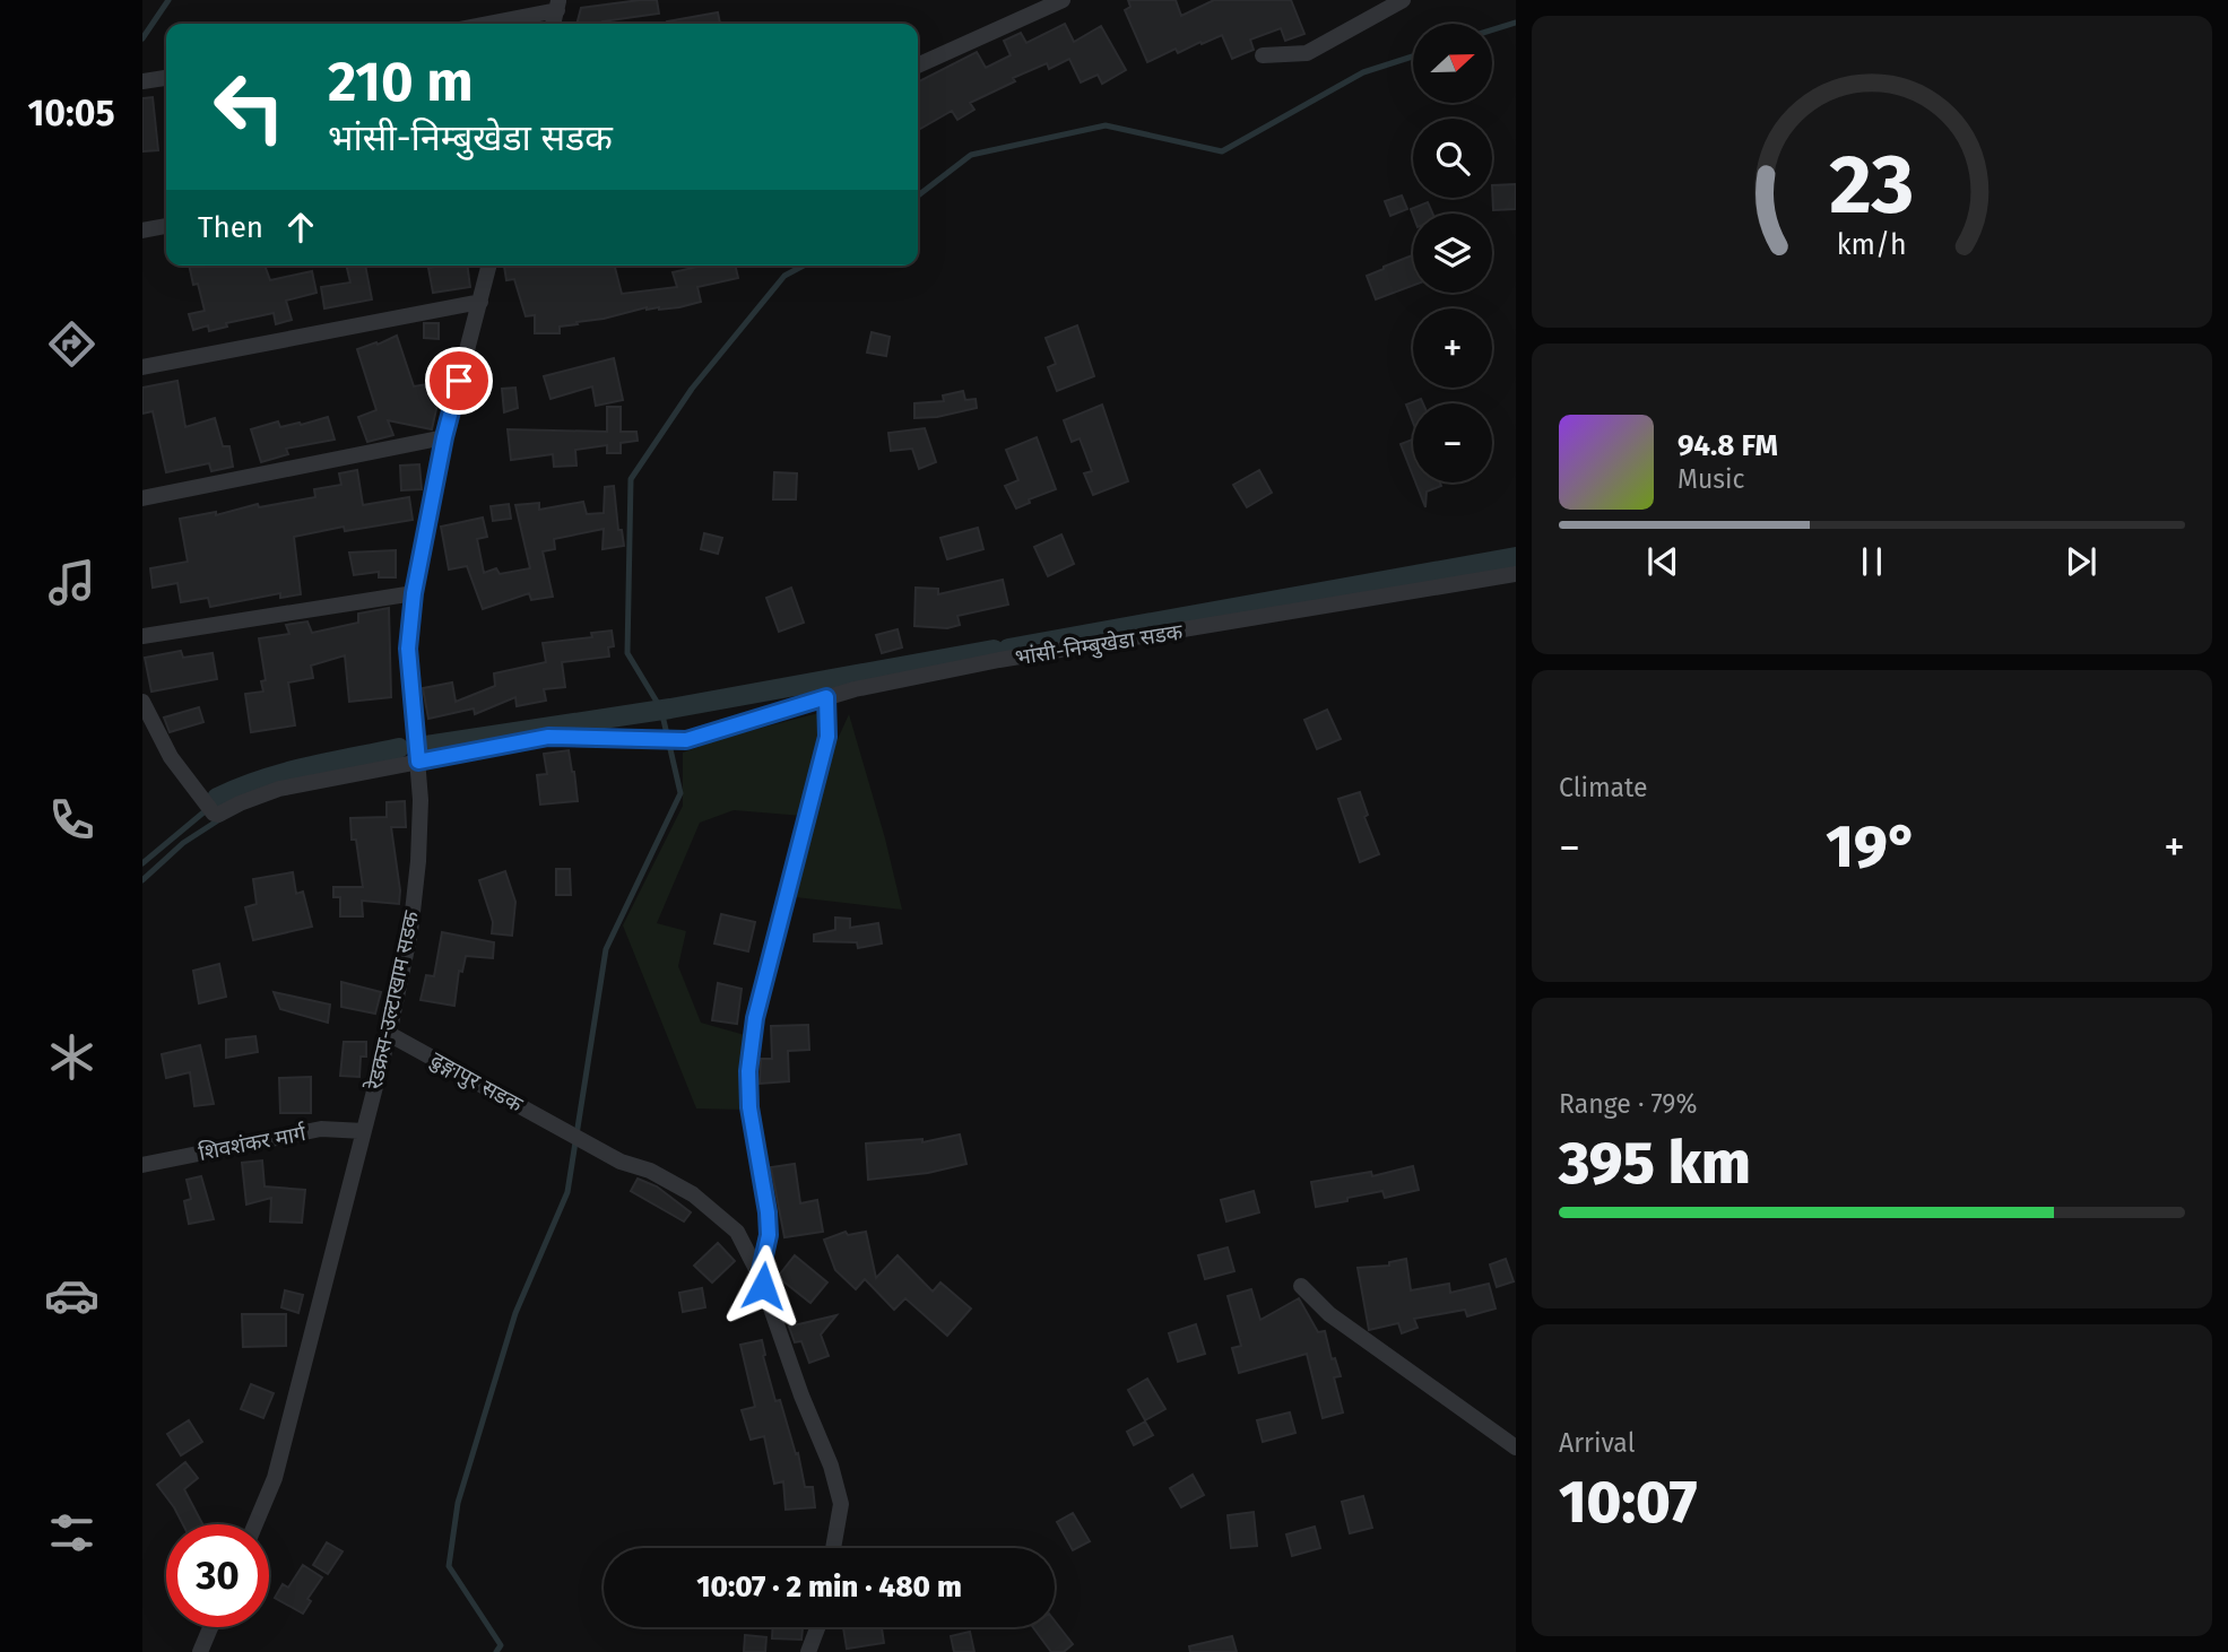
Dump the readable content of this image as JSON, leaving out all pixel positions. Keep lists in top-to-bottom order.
{
  "streets": {
    "street": [
      "भांसी-निम्बुखेडा सडक",
      "रेडक्रस-उल्टाखाम सडक",
      "ढुङ्गापुर सडक",
      "शिवशंकर मार्ग"
    ]
  },
  "crossings": [
    ["भांसी-निम्बुखेडा सडक", "रेडक्रस-उल्टाखाम सडक"],
    ["रेडक्रस-उल्टाखाम सडक", "ढुङ्गापुर सडक"],
    ["रेडक्रस-उल्टाखाम सडक", "शिवशंकर मार्ग"]
  ],
  "north": "right",
  "page": {
    "tabs": "10:05",
    "map_buttons": ["+", "−"],
    "turn": ["210 m", "भांसी-निम्बुखेडा सडक"],
    "then": "Then",
    "song": ["94.8 FM", "Music"],
    "tile": [
      "Climate",
      ["Range · 79%", "395 km"],
      ["Arrival", "10:07"]
    ],
    "heat": ["−", "19°", "+"],
    "limit": "30",
    "trip": "10:07 · 2 min · 480 m",
    "gauge": ["23", "km/h"]
  }
}
